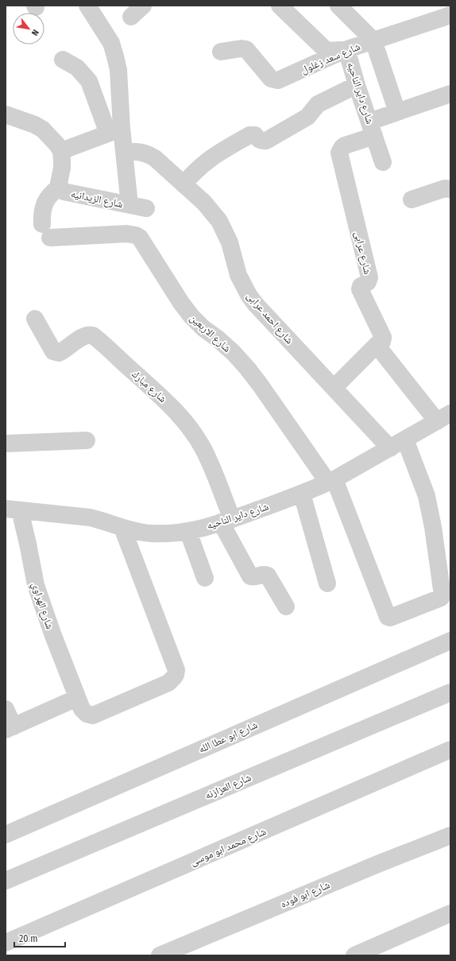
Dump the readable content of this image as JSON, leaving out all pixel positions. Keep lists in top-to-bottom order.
{
  "streets": {
    "street": [
      "شارع سعد زغلول",
      "شارع داير الناحيه",
      "شارع الزيدانيه",
      "شارع عرابى",
      "شارع احمد عرابى",
      "شارع الاربعين",
      "شارع مبارك",
      "شارع الهراوي",
      "شارع ابو عطا الله",
      "شارع العزازنه",
      "شارع محمد ابو موسى",
      "شارع ابو فوده"
    ]
  },
  "crossings": [
    ["شارع سعد زغلول", "شارع داير الناحيه"],
    ["شارع داير الناحيه", "شارع عرابى"],
    ["شارع داير الناحيه", "شارع احمد عرابى"],
    ["شارع داير الناحيه", "شارع الاربعين"],
    ["شارع داير الناحيه", "شارع مبارك"],
    ["شارع داير الناحيه", "شارع الهراوي"],
    ["شارع الزيدانيه", "شارع احمد عرابى"],
    ["شارع الزيدانيه", "شارع الاربعين"]
  ],
  "scale_bar": "20 m",
  "north": "bottom right"
}
